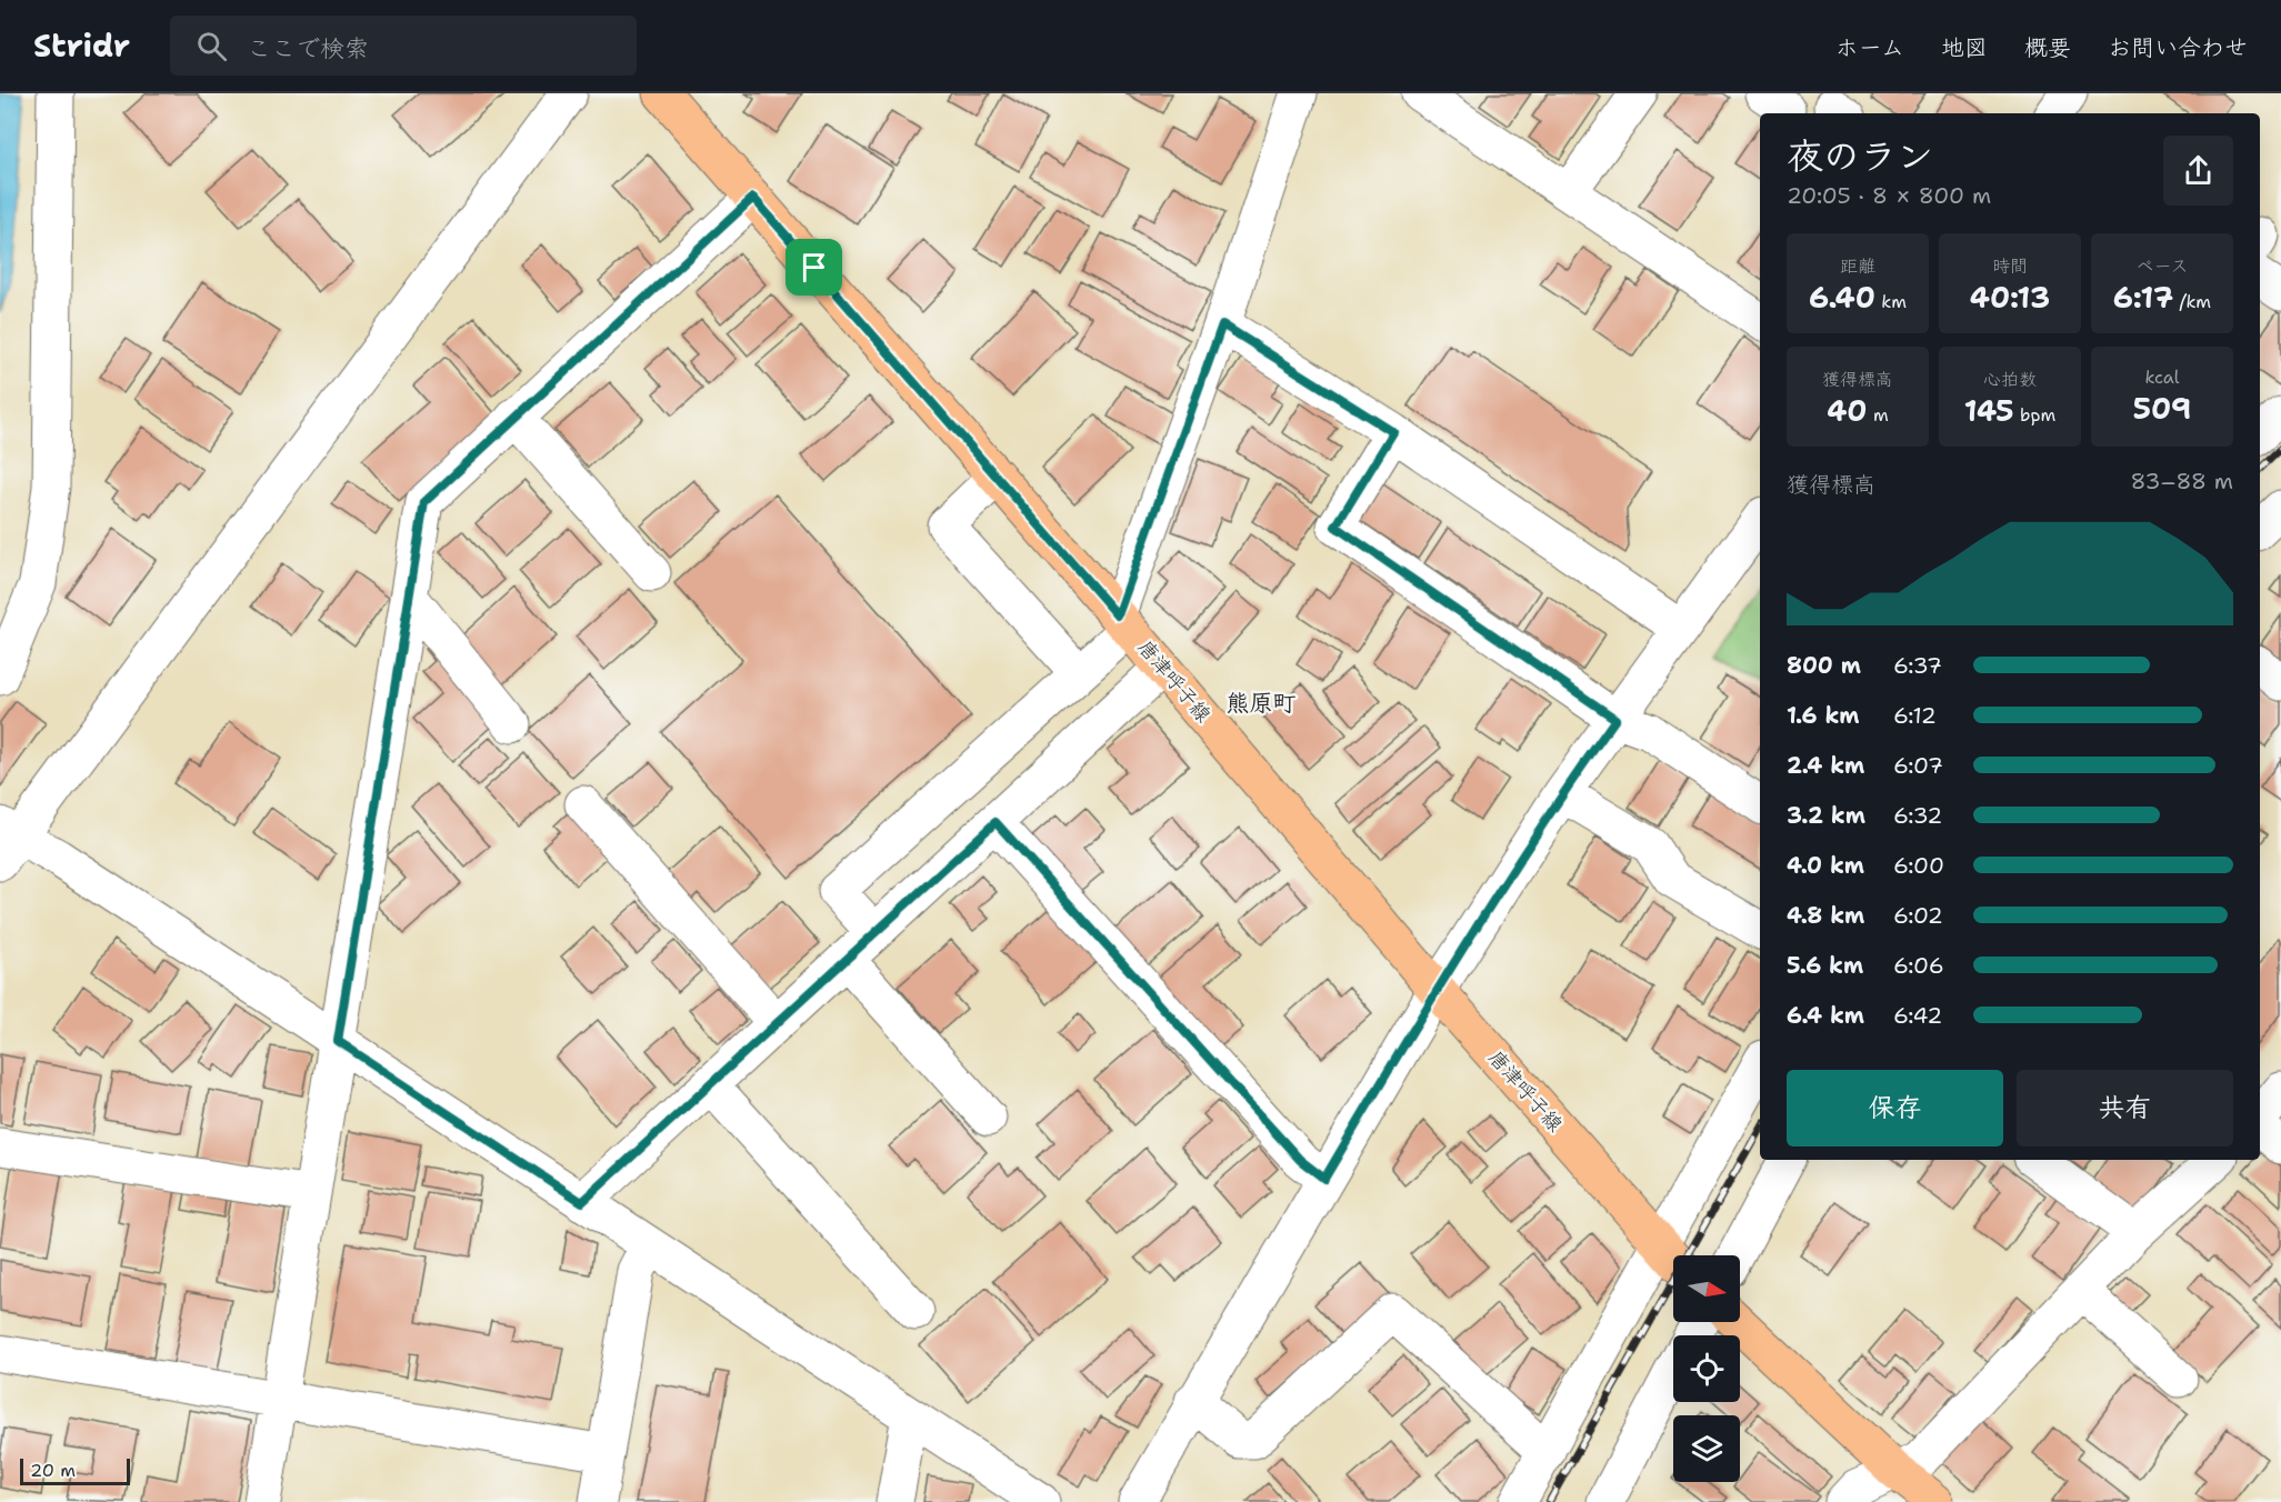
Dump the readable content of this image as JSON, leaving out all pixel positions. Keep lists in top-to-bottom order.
{
  "streets": {
    "main road": ["唐津呼子線"]
  },
  "districts": ["熊原町"],
  "scale_bar": "20 m",
  "north": "right",
  "page": {
    "header": "Stridr",
    "search": "ここで検索",
    "nav": [
      "ホーム",
      "地図",
      "概要",
      "お問い合わせ"
    ],
    "heading": ["夜のラン", "20:05 · 8 × 800 m"],
    "stats": [
      ["距離", "6.40 km"],
      ["時間", "40:13"],
      ["ペース", "6:17 /km"],
      ["獲得標高", "40 m"],
      ["心拍数", "145 bpm"],
      ["kcal", "509"]
    ],
    "chart": ["獲得標高", "83–88 m"],
    "list": [
      {
        "name": "800 m",
        "note": "6:37"
      },
      {
        "name": "1.6 km",
        "note": "6:12"
      },
      {
        "name": "2.4 km",
        "note": "6:07"
      },
      {
        "name": "3.2 km",
        "note": "6:32"
      },
      {
        "name": "4.0 km",
        "note": "6:00"
      },
      {
        "name": "4.8 km",
        "note": "6:02"
      },
      {
        "name": "5.6 km",
        "note": "6:06"
      },
      {
        "name": "6.4 km",
        "note": "6:42"
      }
    ],
    "buttons": ["保存", "共有"],
    "scale": "20 m"
  }
}
